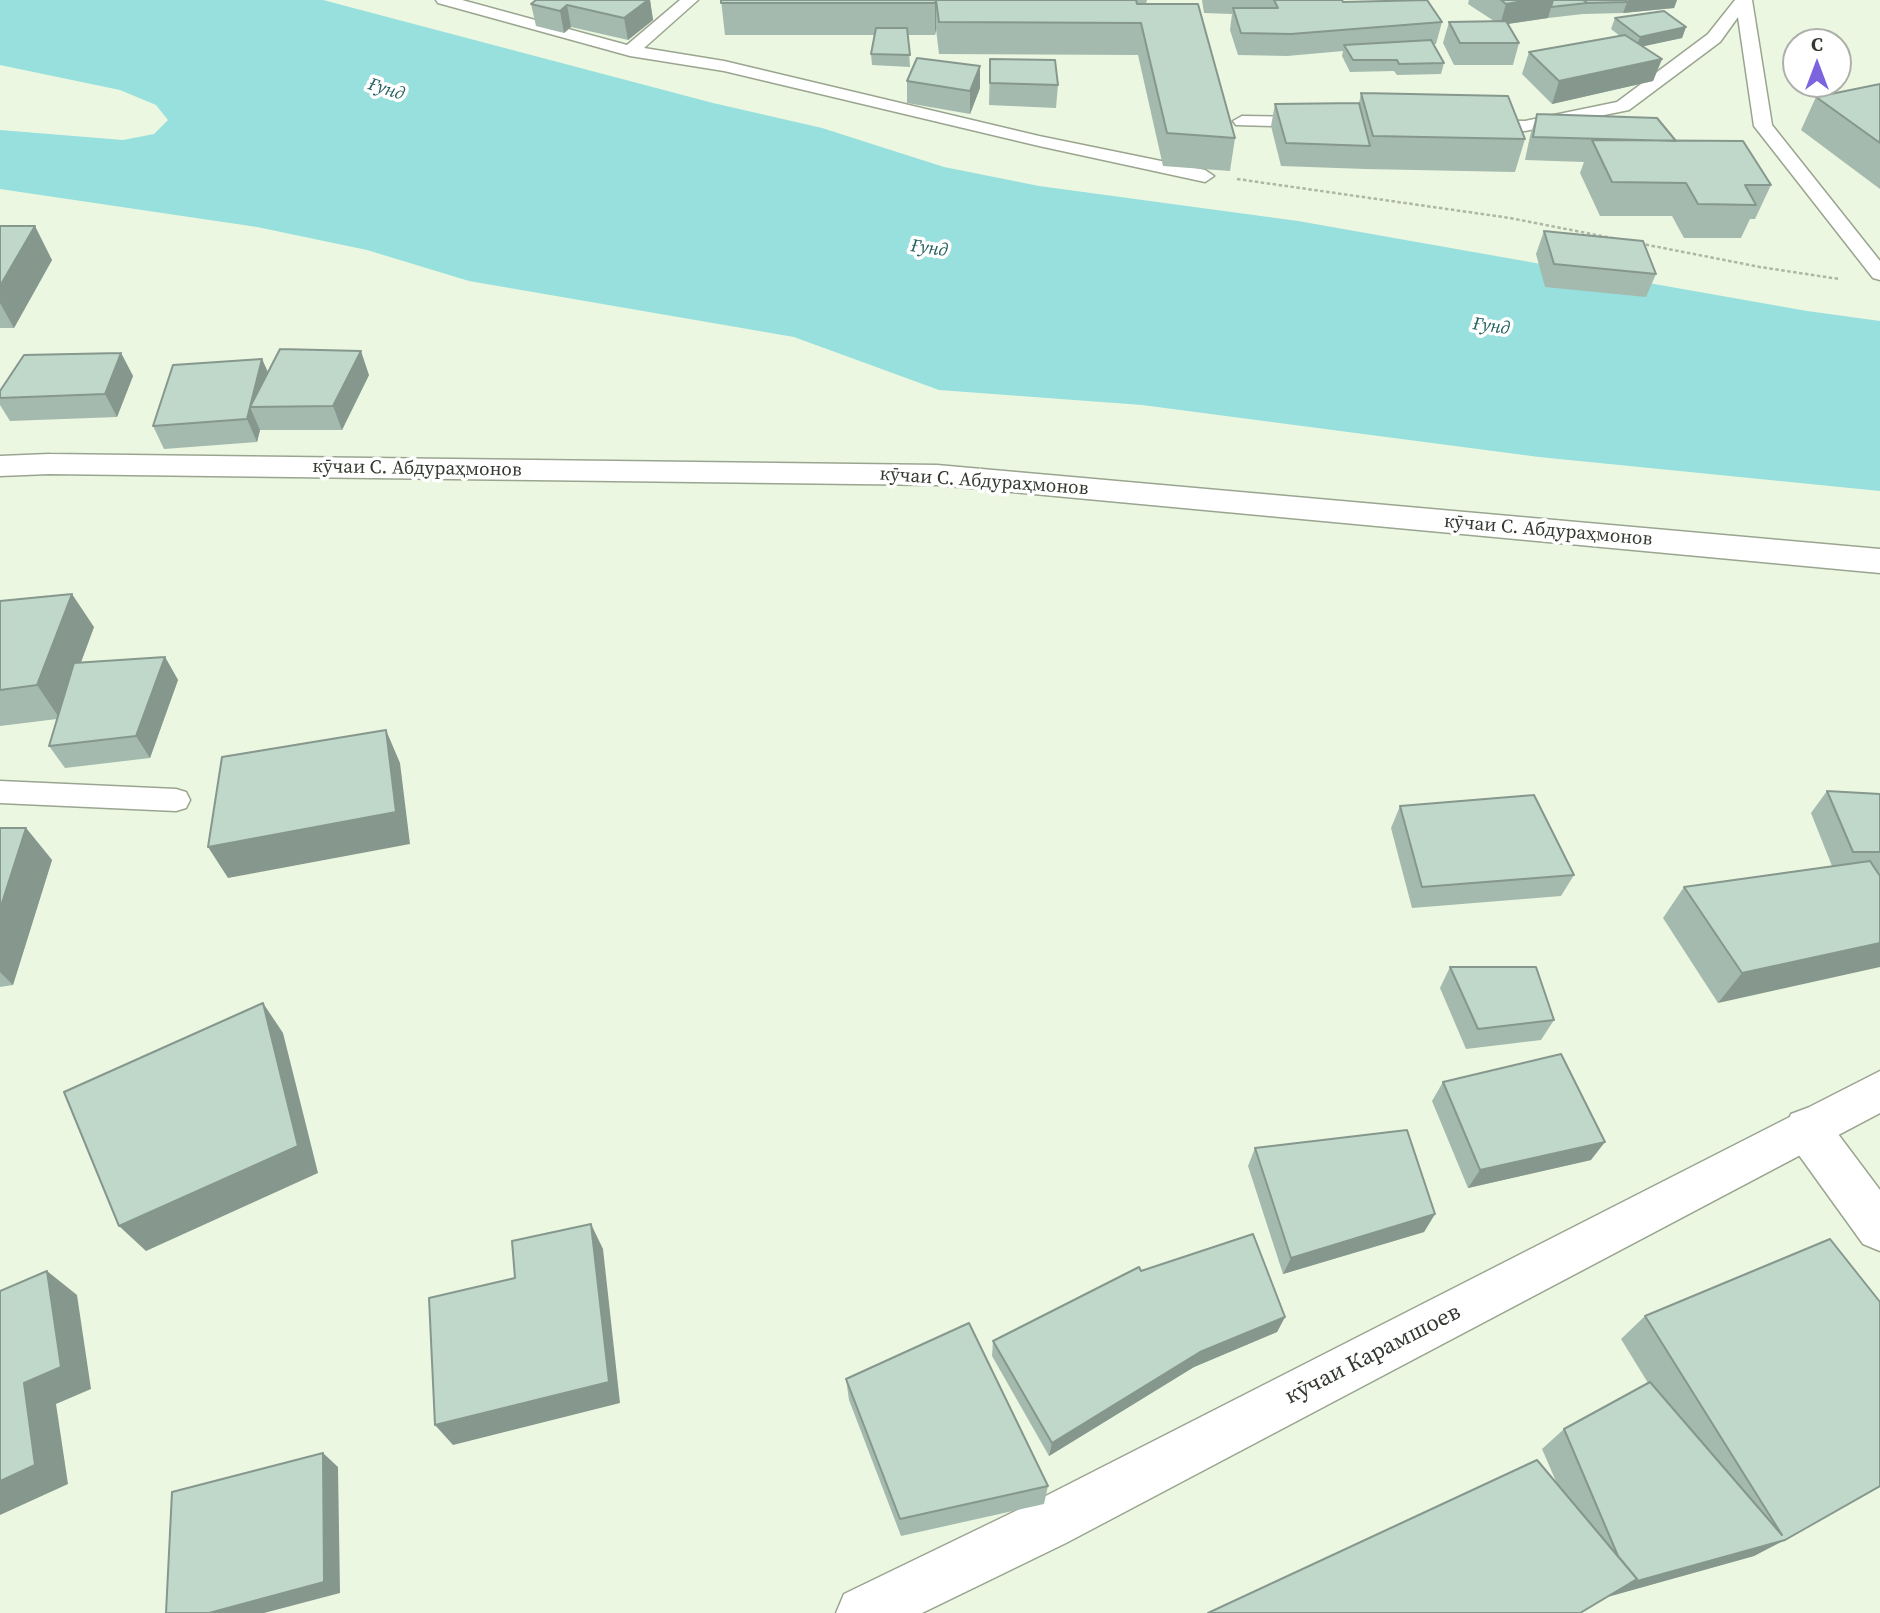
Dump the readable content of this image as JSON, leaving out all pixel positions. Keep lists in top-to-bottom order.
{
  "streets": {
    "street": ["кӯчаи С. Абдураҳмонов", "кӯчаи Карамшоев"]
  },
  "water": ["Ғунд"],
  "north": "top"
}
